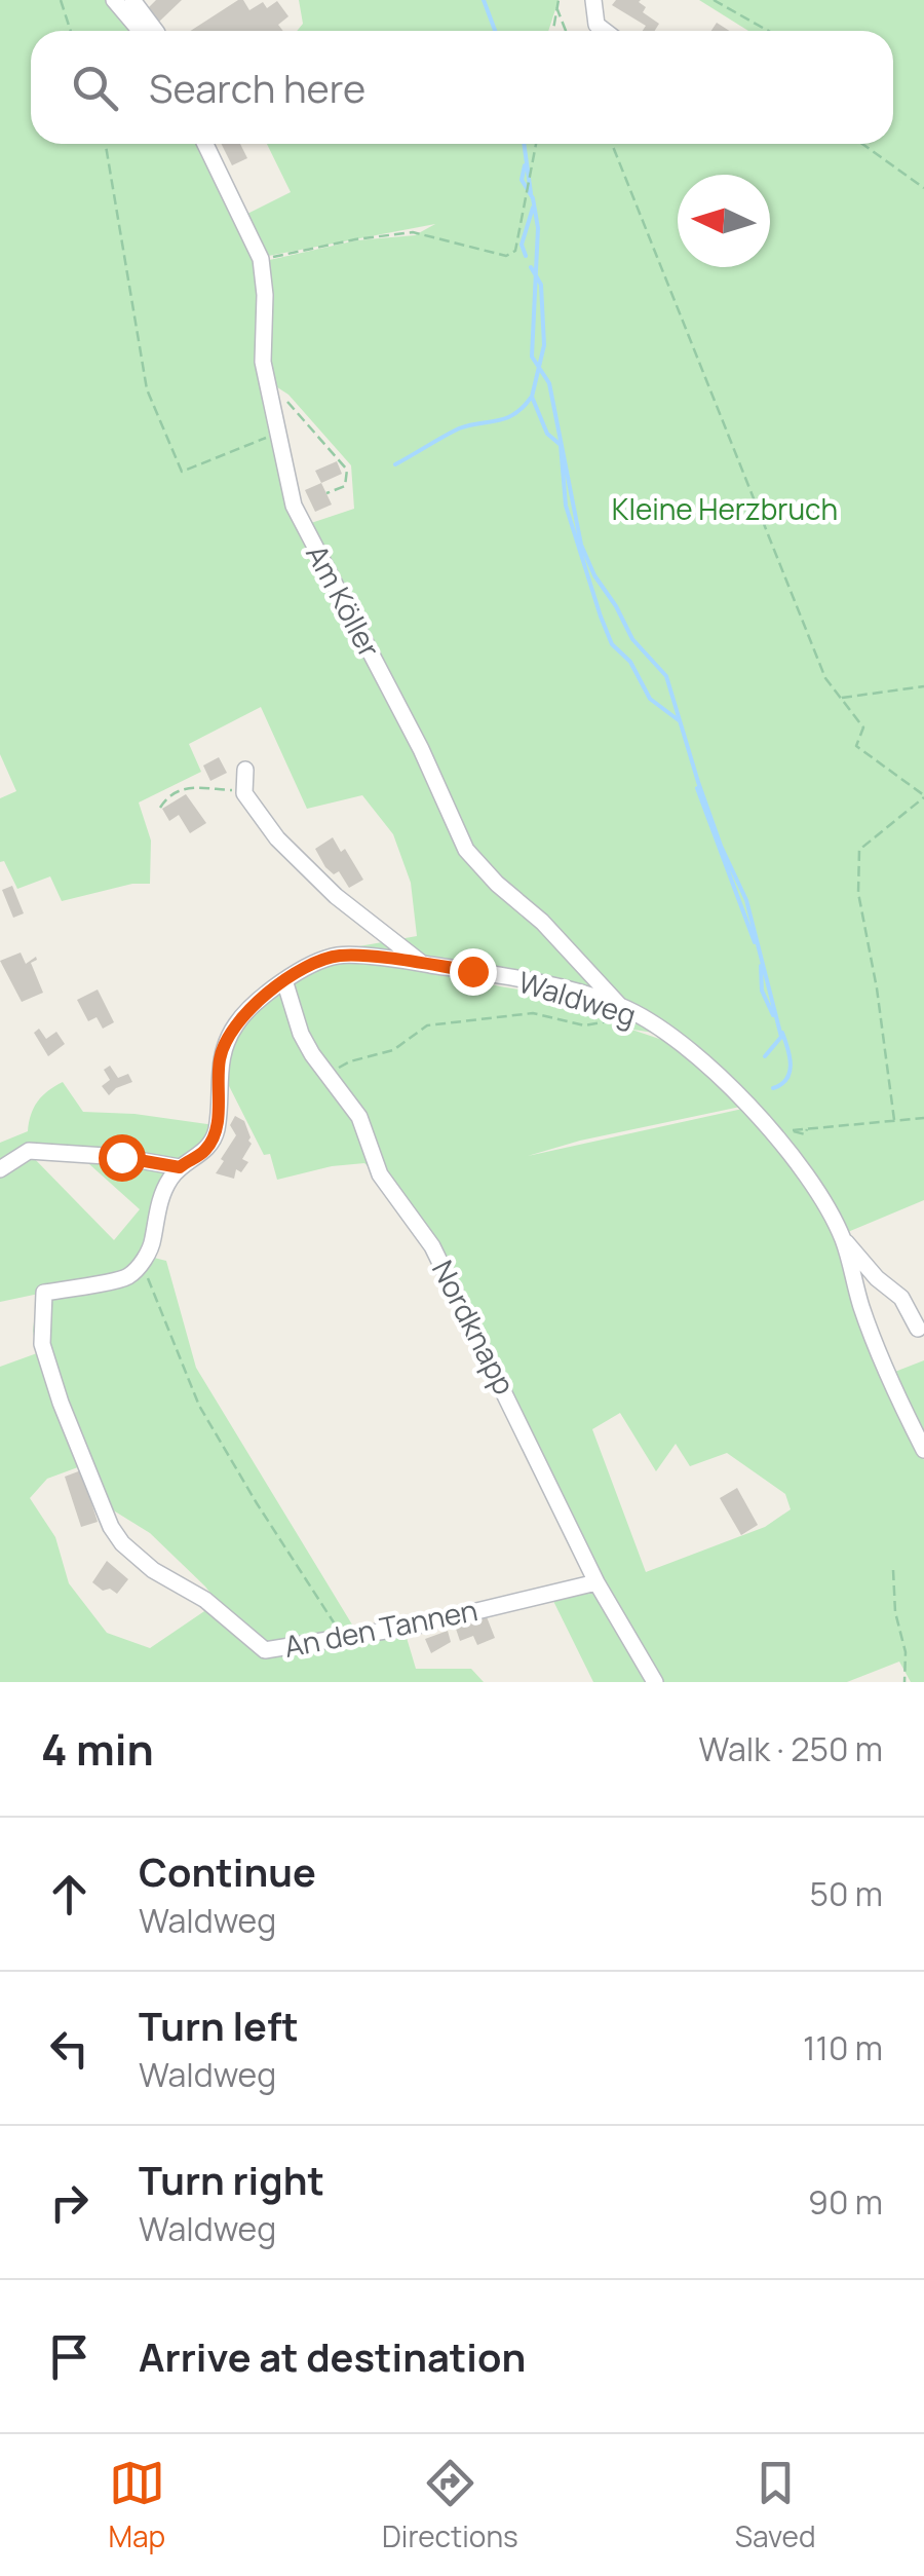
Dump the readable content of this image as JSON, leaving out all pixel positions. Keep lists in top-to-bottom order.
{
  "streets": {
    "street": [
      "Am Köller",
      "Waldweg",
      "Nordknapp",
      "An den Tannen"
    ]
  },
  "crossings": [
    ["Am Köller", "Waldweg"],
    ["Waldweg", "Nordknapp"],
    ["Nordknapp", "An den Tannen"]
  ],
  "parks": ["Kleine Herzbruch"],
  "north": "left",
  "page": {
    "search": "Search here",
    "heading": ["4 min", "Walk · 250 m"],
    "list": [
      ["Continue", "Waldweg", "50 m"],
      ["Turn left", "Waldweg", "110 m"],
      ["Turn right", "Waldweg", "90 m"],
      "Arrive at destination"
    ],
    "nav": ["Map", "Directions", "Saved"]
  }
}
